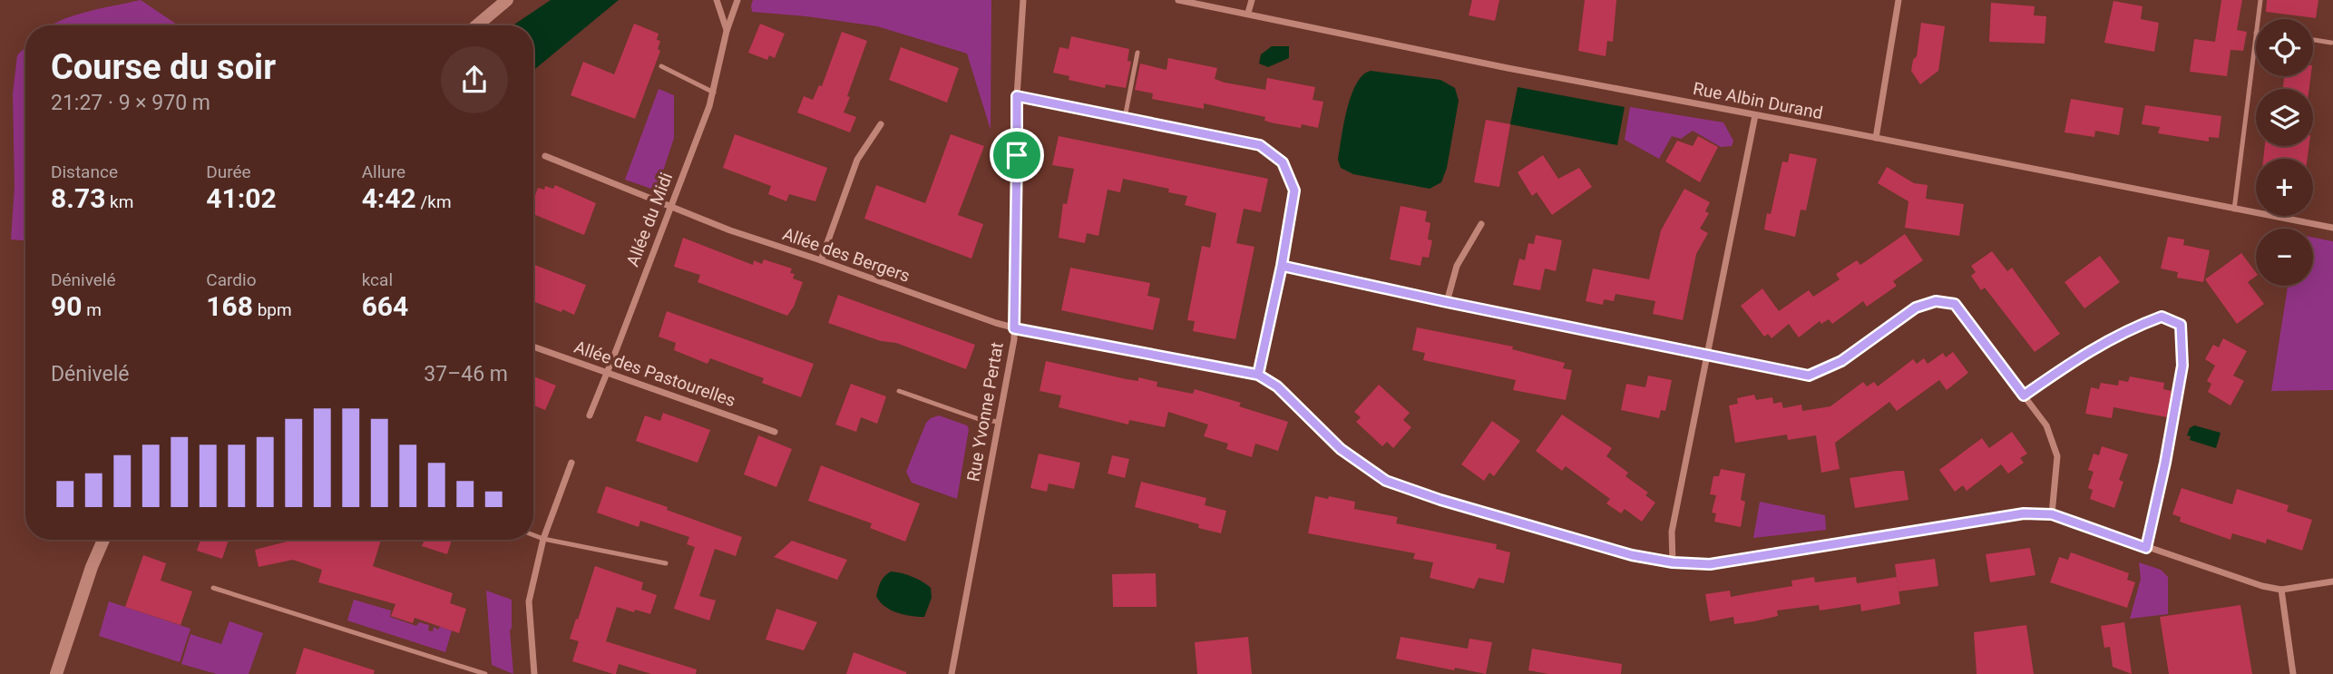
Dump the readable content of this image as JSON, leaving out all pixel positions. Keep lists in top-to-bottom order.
{
  "streets": {
    "street": [
      "Rue Albin Durand",
      "Allée du Midi",
      "Allée des Bergers",
      "Allée des Pastourelles",
      "Rue Yvonne Pertat"
    ]
  },
  "crossings": [
    ["Allée du Midi", "Allée des Bergers"],
    ["Allée du Midi", "Allée des Pastourelles"],
    ["Allée des Bergers", "Rue Yvonne Pertat"]
  ],
  "page": {
    "map_buttons": ["+", "−"],
    "heading": ["Course du soir", "21:27 · 9 × 970 m"],
    "stats": [
      ["Distance", "8.73 km"],
      ["Durée", "41:02"],
      ["Allure", "4:42 /km"],
      ["Dénivelé", "90 m"],
      ["Cardio", "168 bpm"],
      ["kcal", "664"]
    ],
    "chart": ["Dénivelé", "37–46 m"]
  }
}
